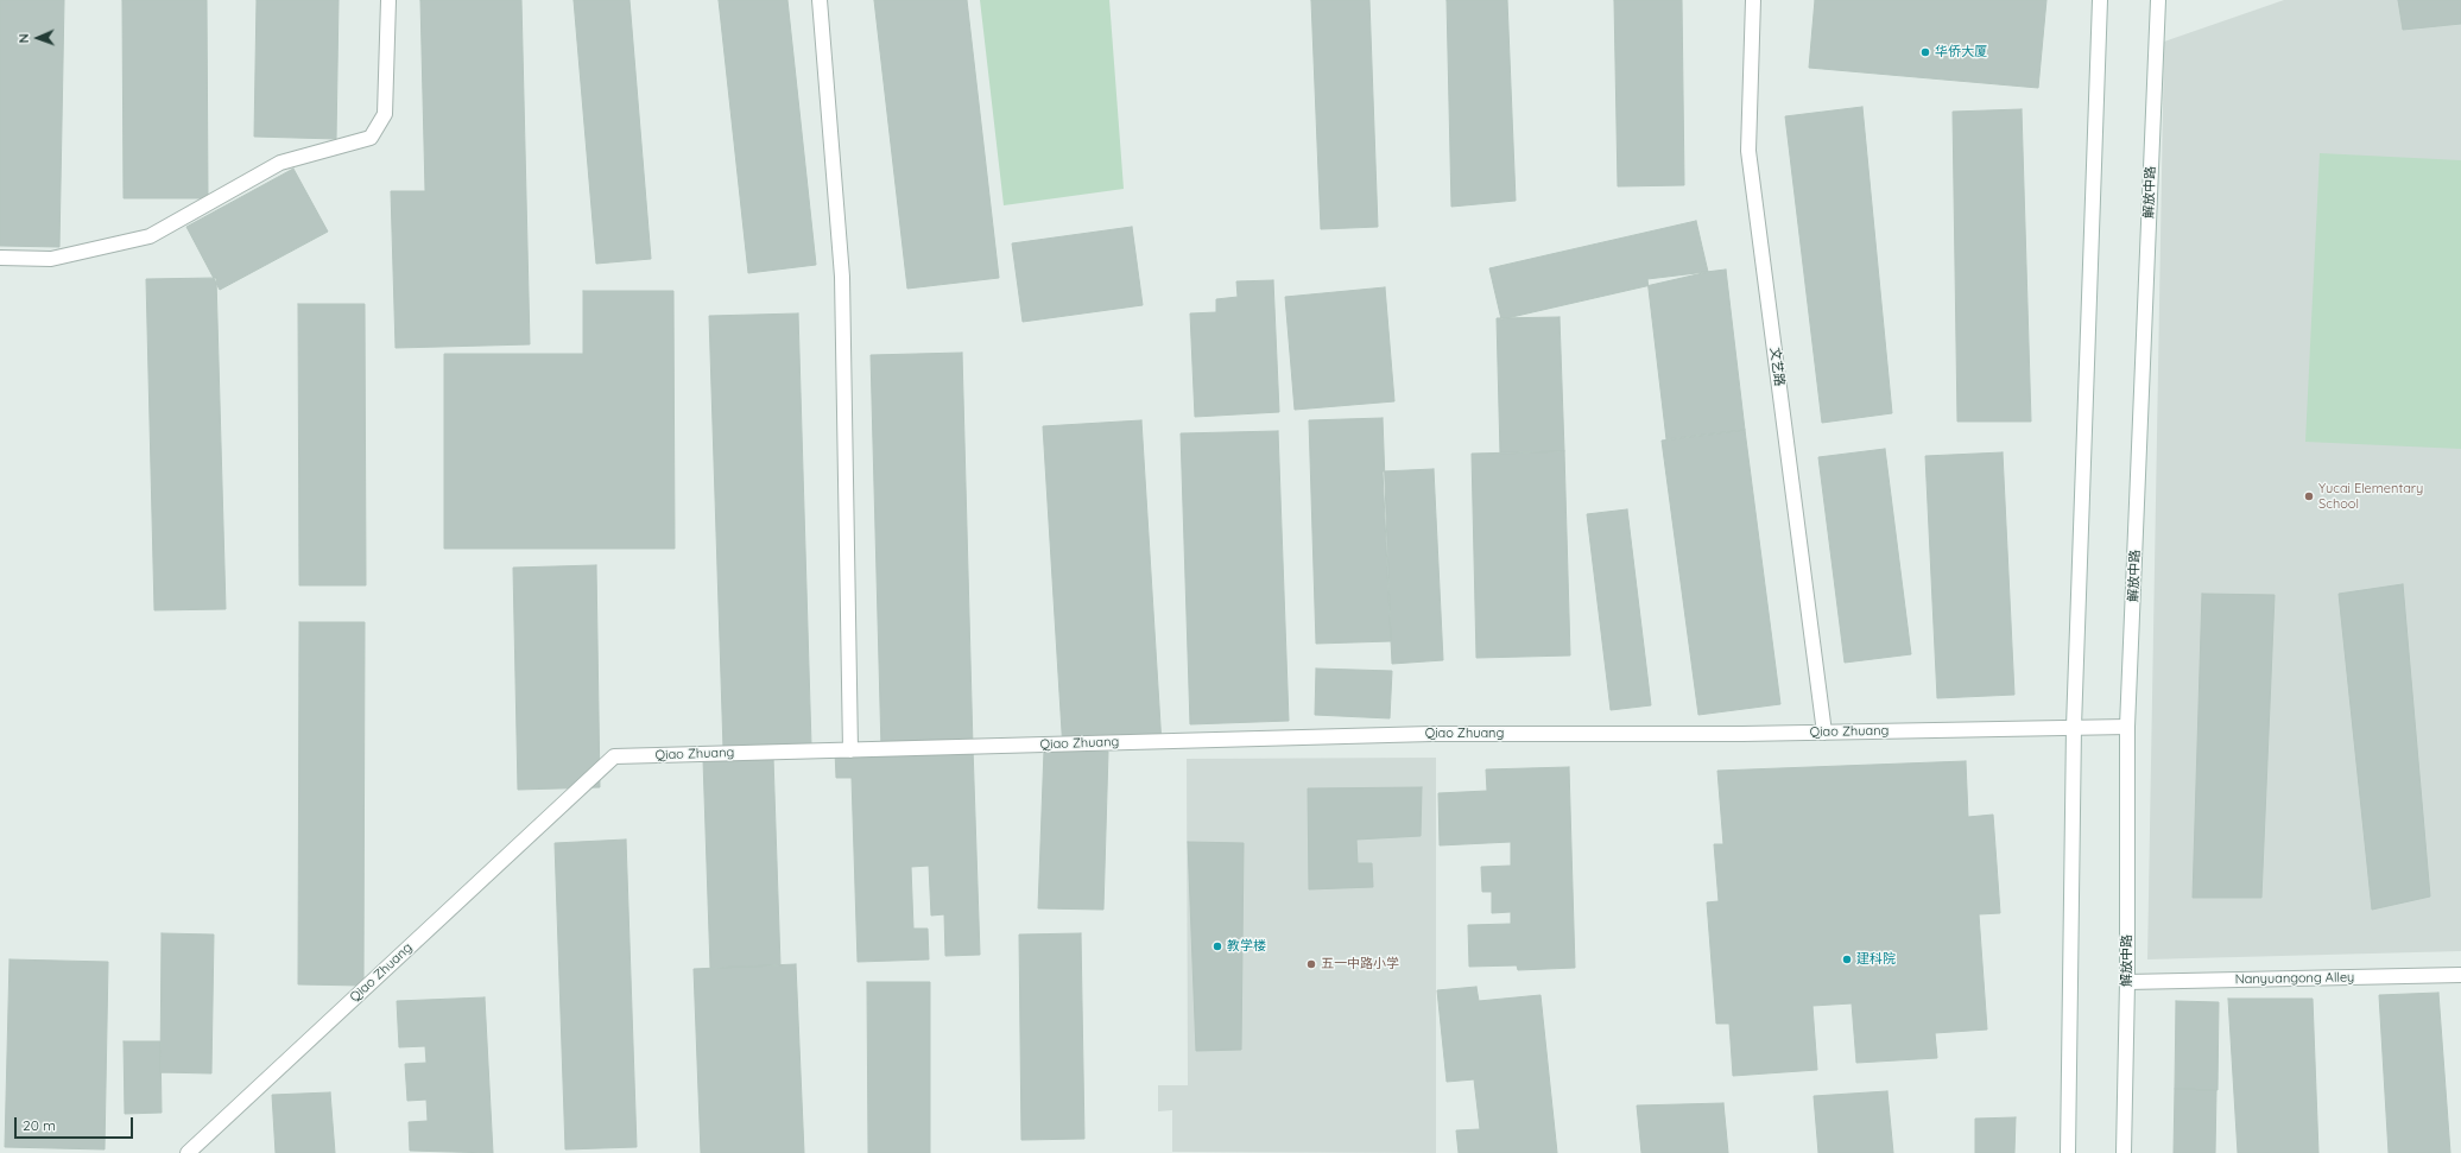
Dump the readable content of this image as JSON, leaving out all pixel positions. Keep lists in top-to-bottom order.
{
  "streets": {
    "street": [
      "解放中路",
      "文艺路",
      "Qiao Zhuang",
      "Nanyuangong Alley"
    ]
  },
  "crossings": [
    ["解放中路", "Qiao Zhuang"],
    ["解放中路", "Nanyuangong Alley"],
    ["文艺路", "Qiao Zhuang"]
  ],
  "places": [
    "华侨大厦",
    "Yucai Elementary School",
    "教学楼",
    "建科院",
    "五一中路小学"
  ],
  "scale_bar": "20 m",
  "north": "left"
}
